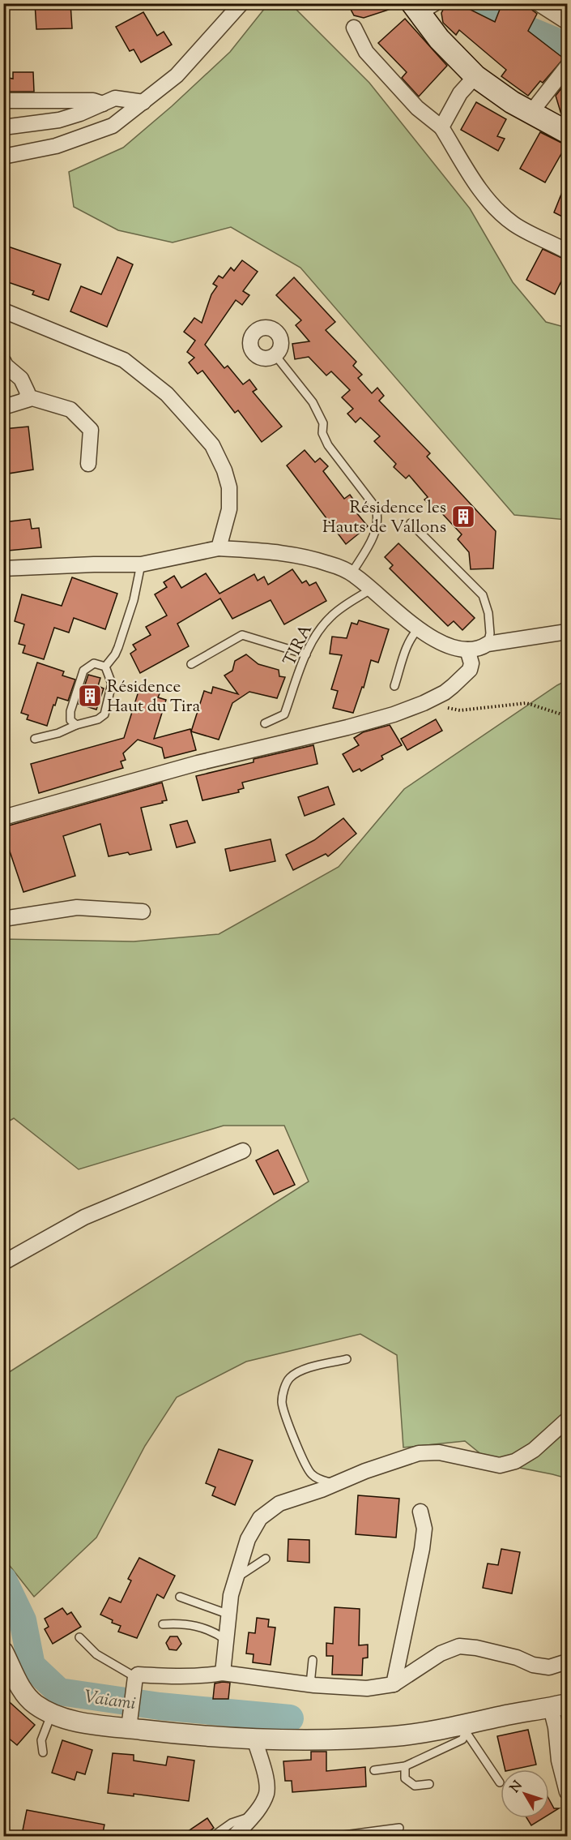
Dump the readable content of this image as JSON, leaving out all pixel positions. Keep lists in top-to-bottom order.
{
  "streets": {
    "lane": ["TIRA"]
  },
  "water": ["Vaiami"],
  "places": {
    "building": ["Résidence les Hauts de Vallons", "Résidence Haut du Tira"]
  },
  "north": "top left"
}
